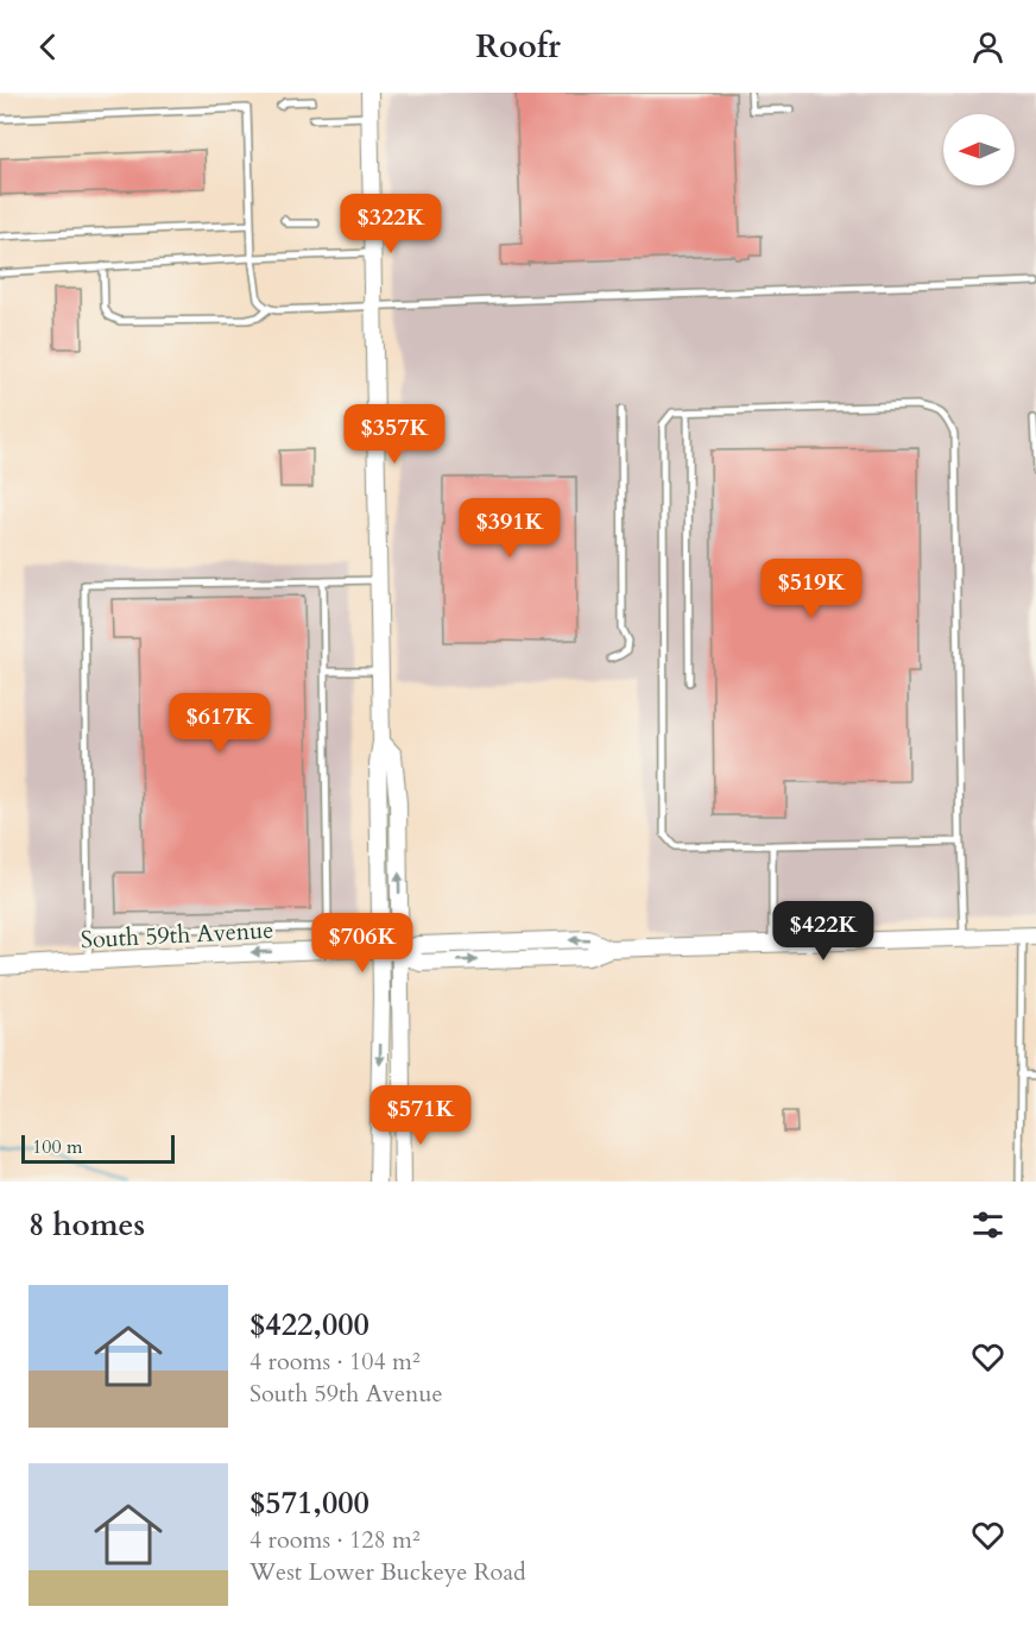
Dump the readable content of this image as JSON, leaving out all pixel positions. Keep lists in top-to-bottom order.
{
  "streets": {
    "main road": ["South 59th Avenue"]
  },
  "scale_bar": "100 m",
  "north": "left",
  "page": {
    "header": "Roofr",
    "price": [
      "$322K",
      "$357K",
      "$391K",
      "$519K",
      "$617K",
      "$422K",
      "$706K",
      "$571K"
    ],
    "scale": "100 m",
    "heading": "8 homes",
    "list": [
      {
        "name": "$422,000",
        "note": "4 rooms · 104 m² · South 59th Avenue"
      },
      {
        "name": "$571,000",
        "note": "4 rooms · 128 m² · West Lower Buckeye Road"
      }
    ]
  }
}
